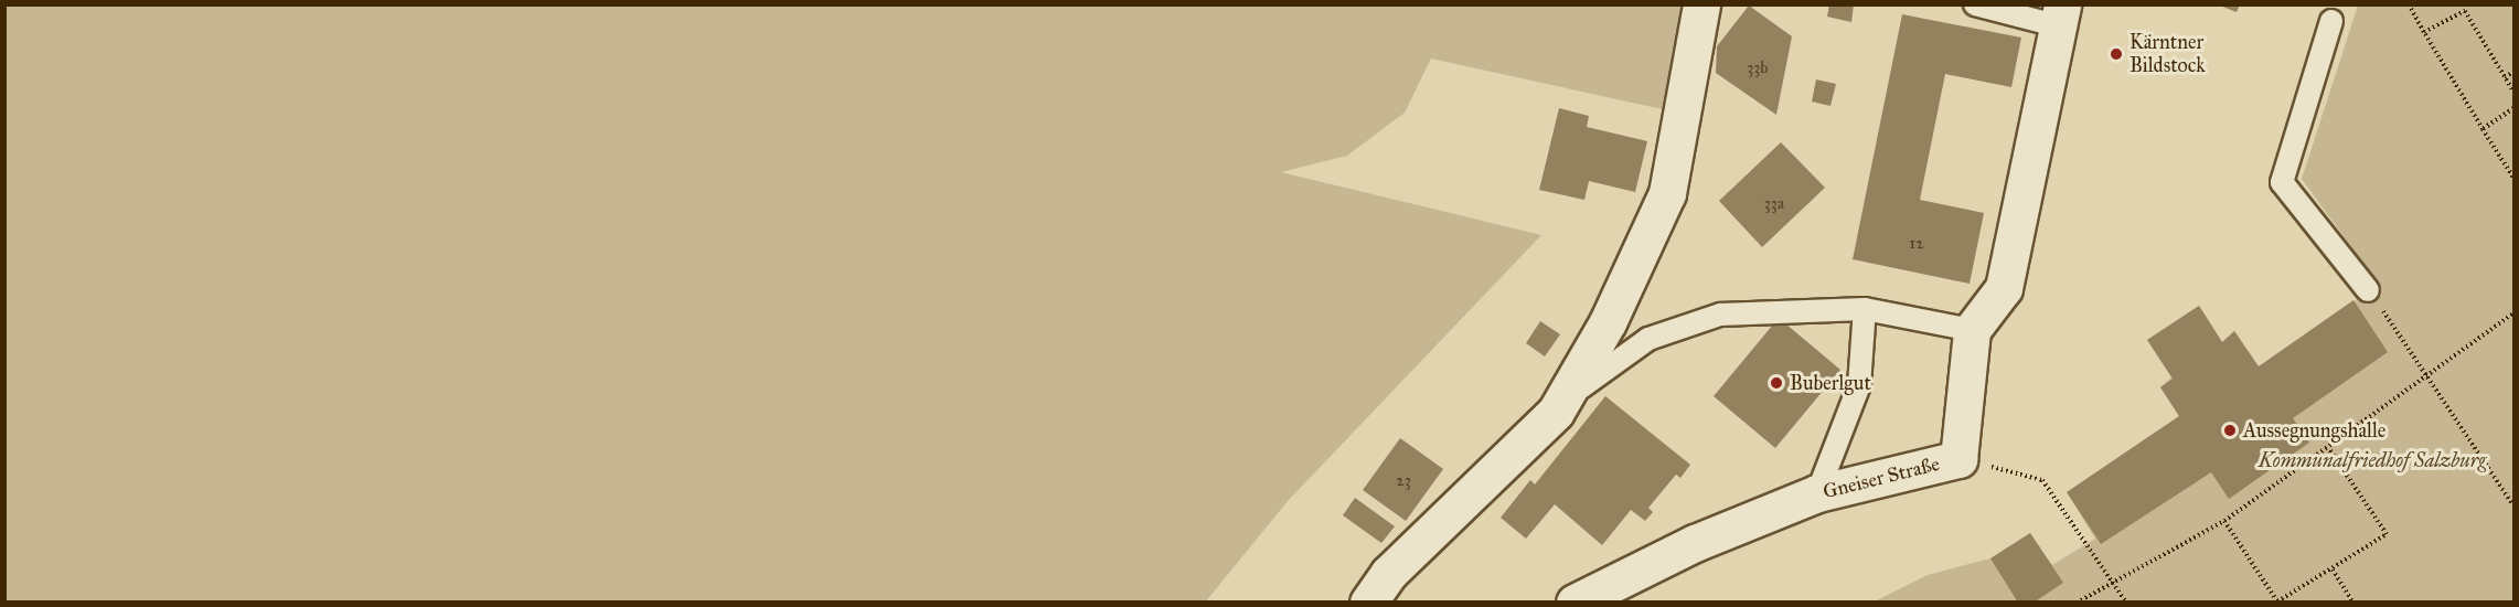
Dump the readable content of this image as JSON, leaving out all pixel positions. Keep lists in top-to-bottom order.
{
  "streets": {
    "street": ["Gneiser Straße"]
  },
  "parks": ["Kommunalfriedhof Salzburg"],
  "places": ["Kärntner Bildstock", "Buberlgut", "Aussegnungshalle"],
  "house_numbers": [
    "33b",
    "33a",
    "12",
    "23"
  ]
}
